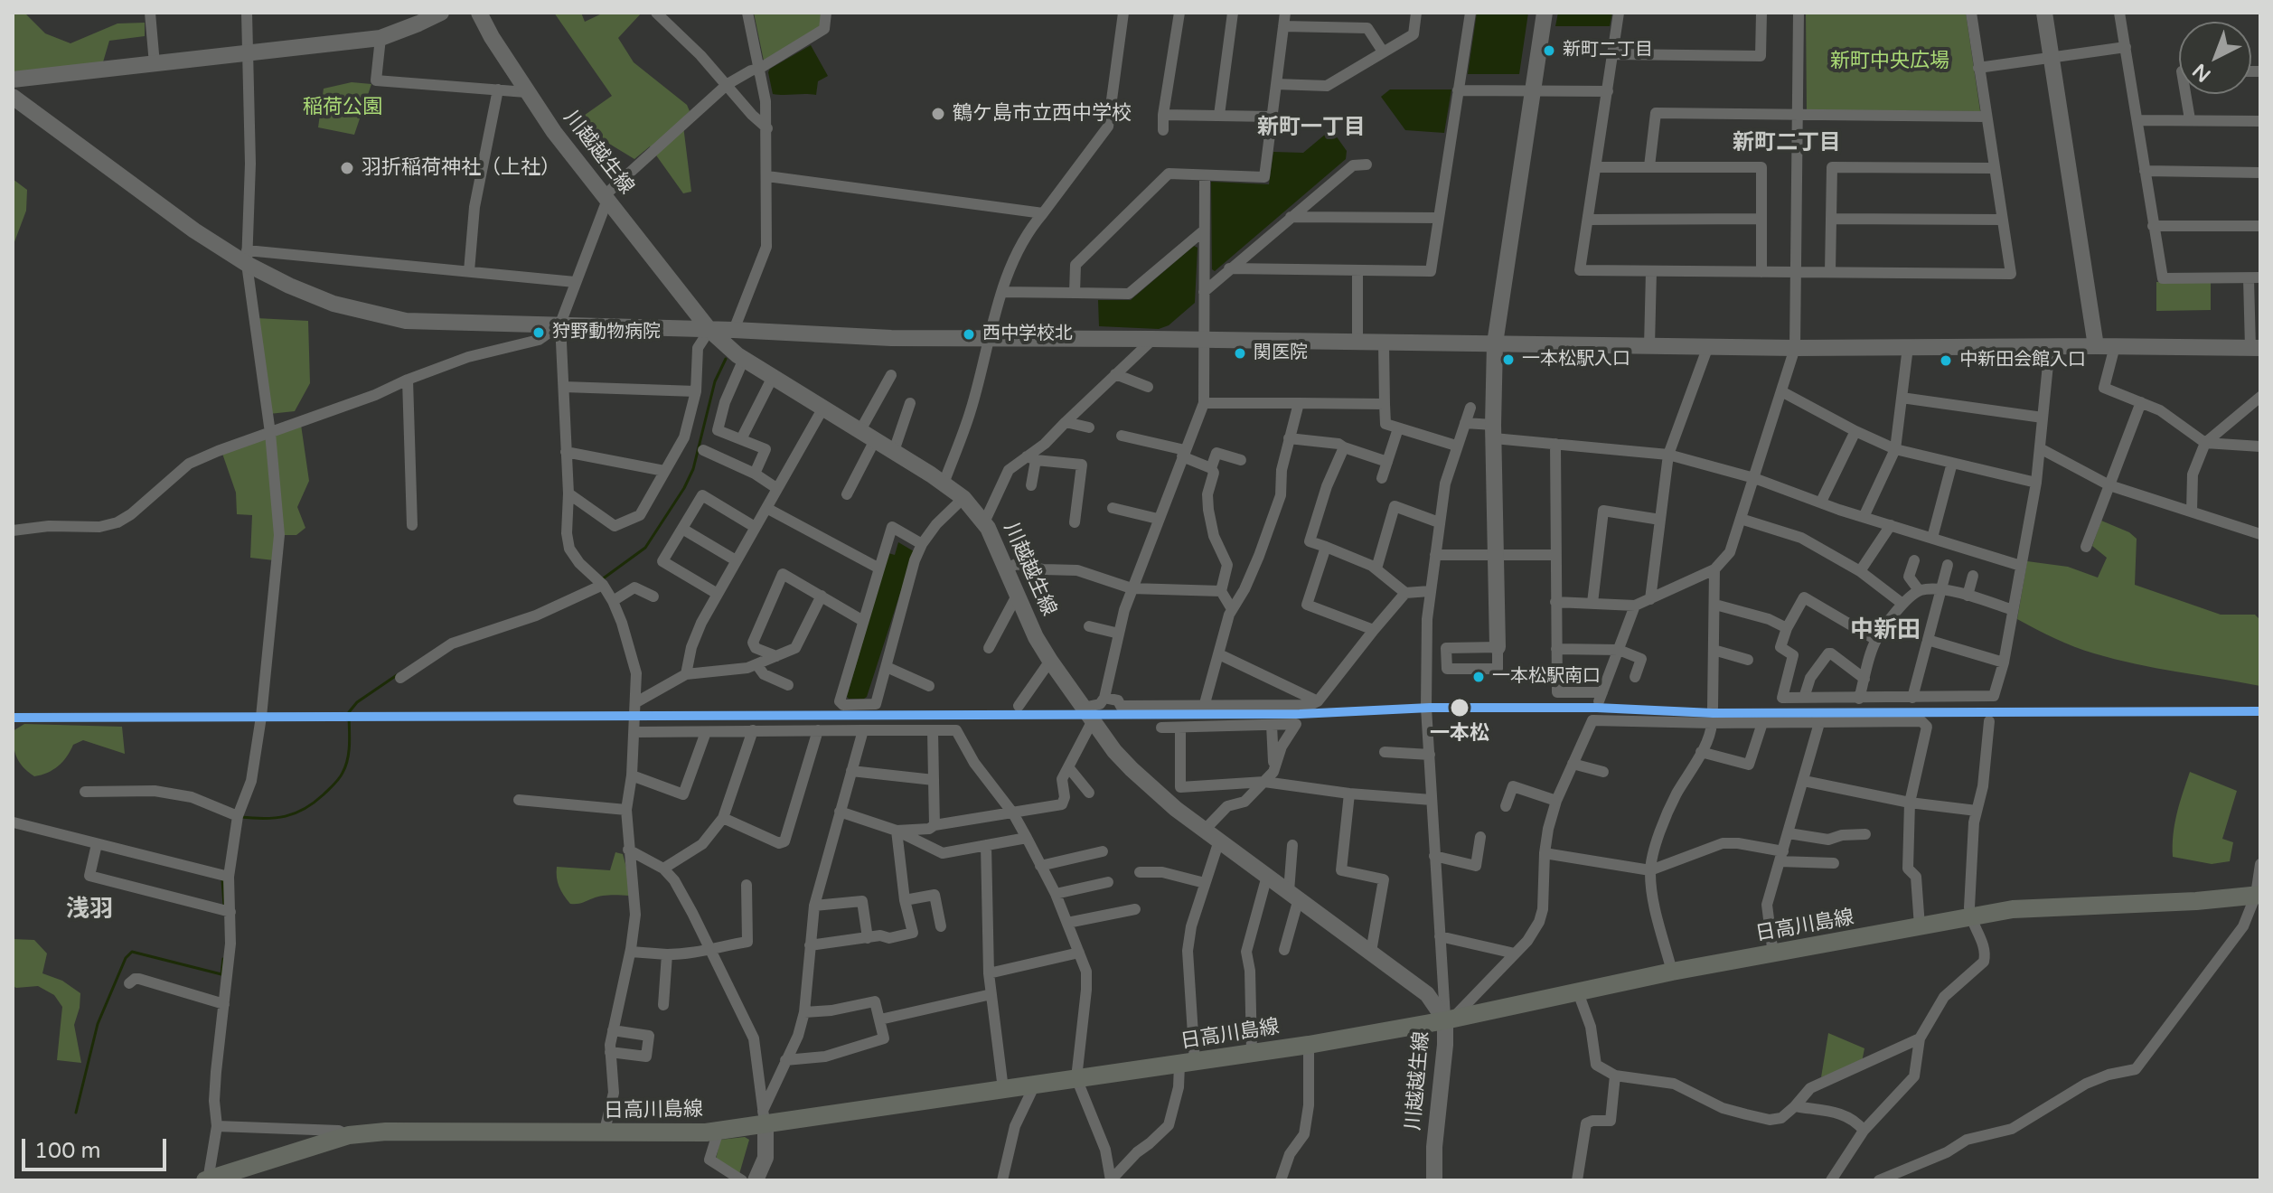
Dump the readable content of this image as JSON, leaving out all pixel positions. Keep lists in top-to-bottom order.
{
  "streets": {
    "main road": ["日高川島線"],
    "street": ["川越越生線"]
  },
  "crossings": [
    ["川越越生線", "日高川島線"]
  ],
  "districts": [
    "新町一丁目",
    "新町二丁目",
    "中新田",
    "浅羽"
  ],
  "parks": ["新町中央広場", "稲荷公園"],
  "places": [
    "新町二丁目",
    "鶴ケ島市立西中学校",
    "羽折稲荷神社（上社）",
    "狩野動物病院",
    "西中学校北",
    "関医院",
    "一本松駅入口",
    "中新田会館入口",
    "一本松駅南口",
    "一本松"
  ],
  "scale_bar": "100 m",
  "north": "bottom left"
}
